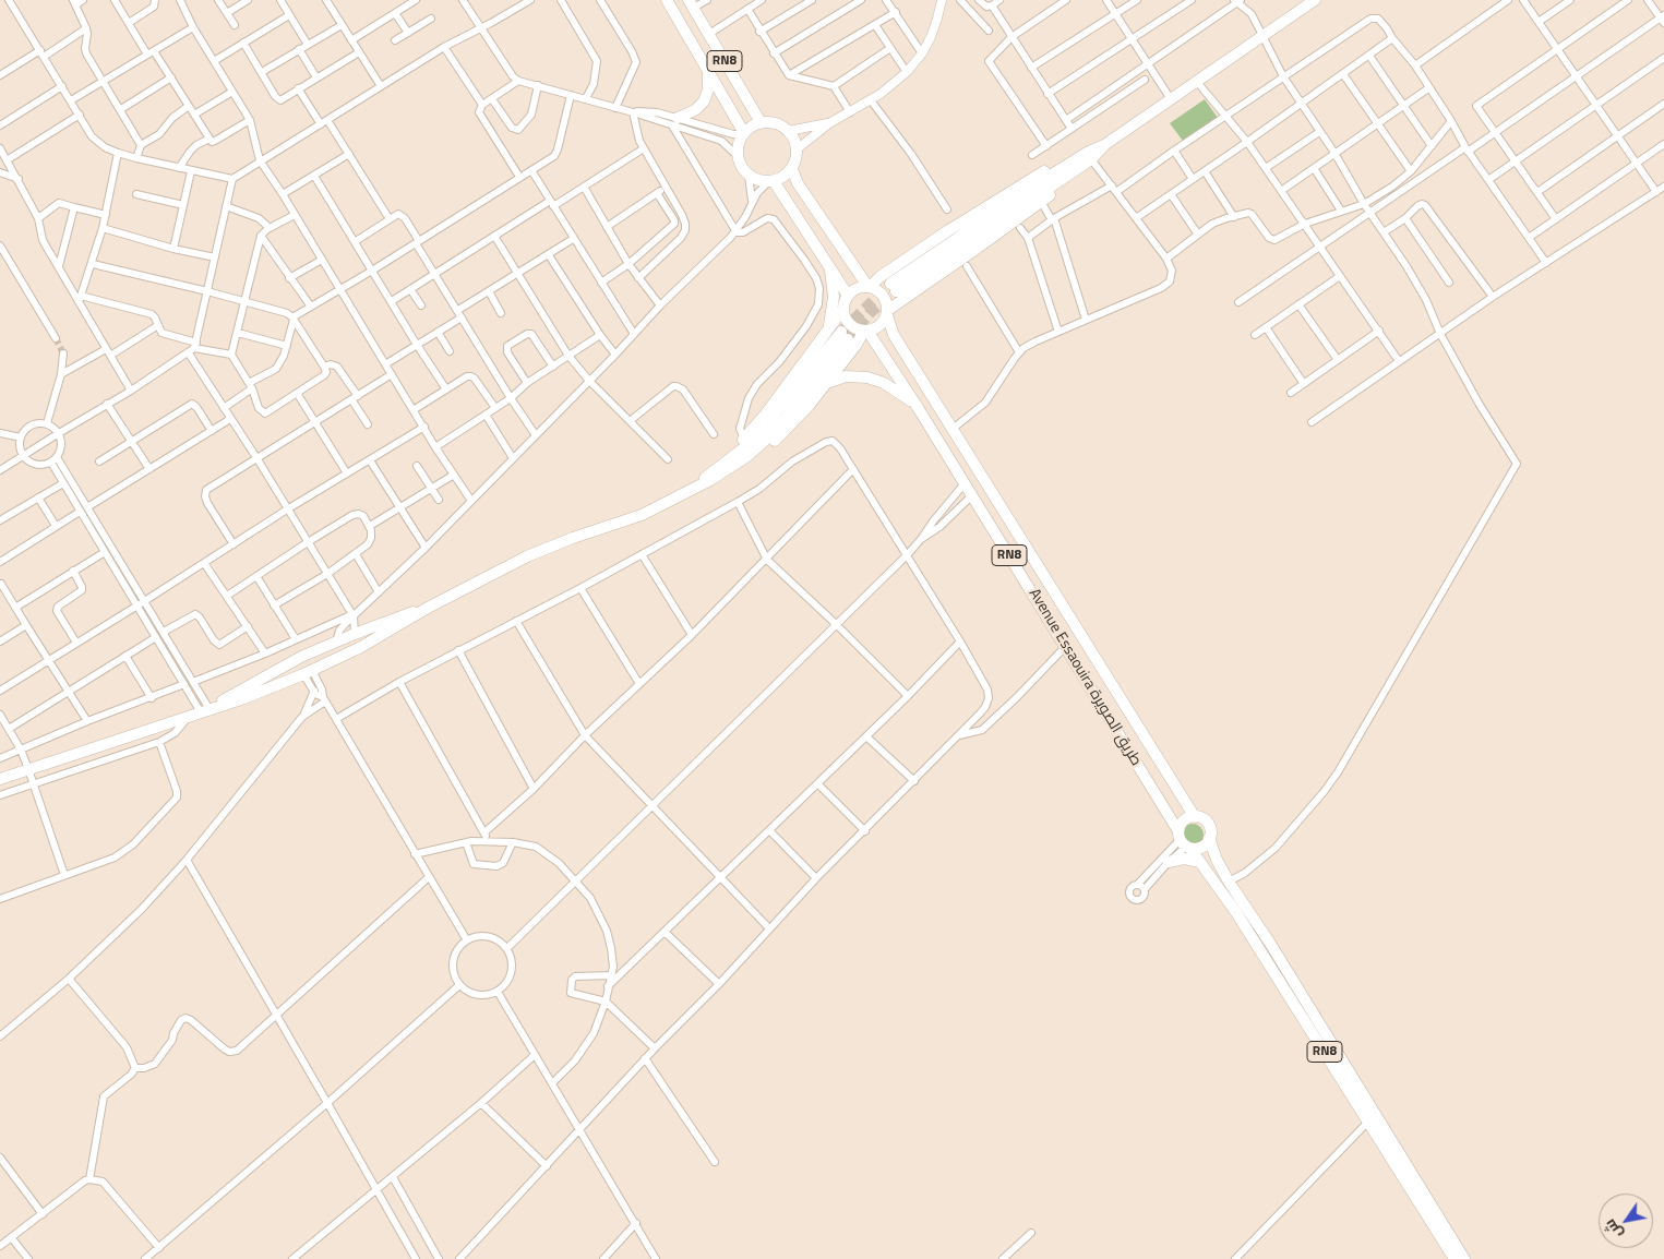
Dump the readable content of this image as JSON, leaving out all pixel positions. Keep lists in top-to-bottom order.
{
  "streets": {
    "main road": ["RN8", "Avenue Essaouira طريق الصويرة"]
  },
  "crossings": [
    ["RN8", "Avenue Essaouira طريق الصويرة"]
  ],
  "north": "bottom left"
}
